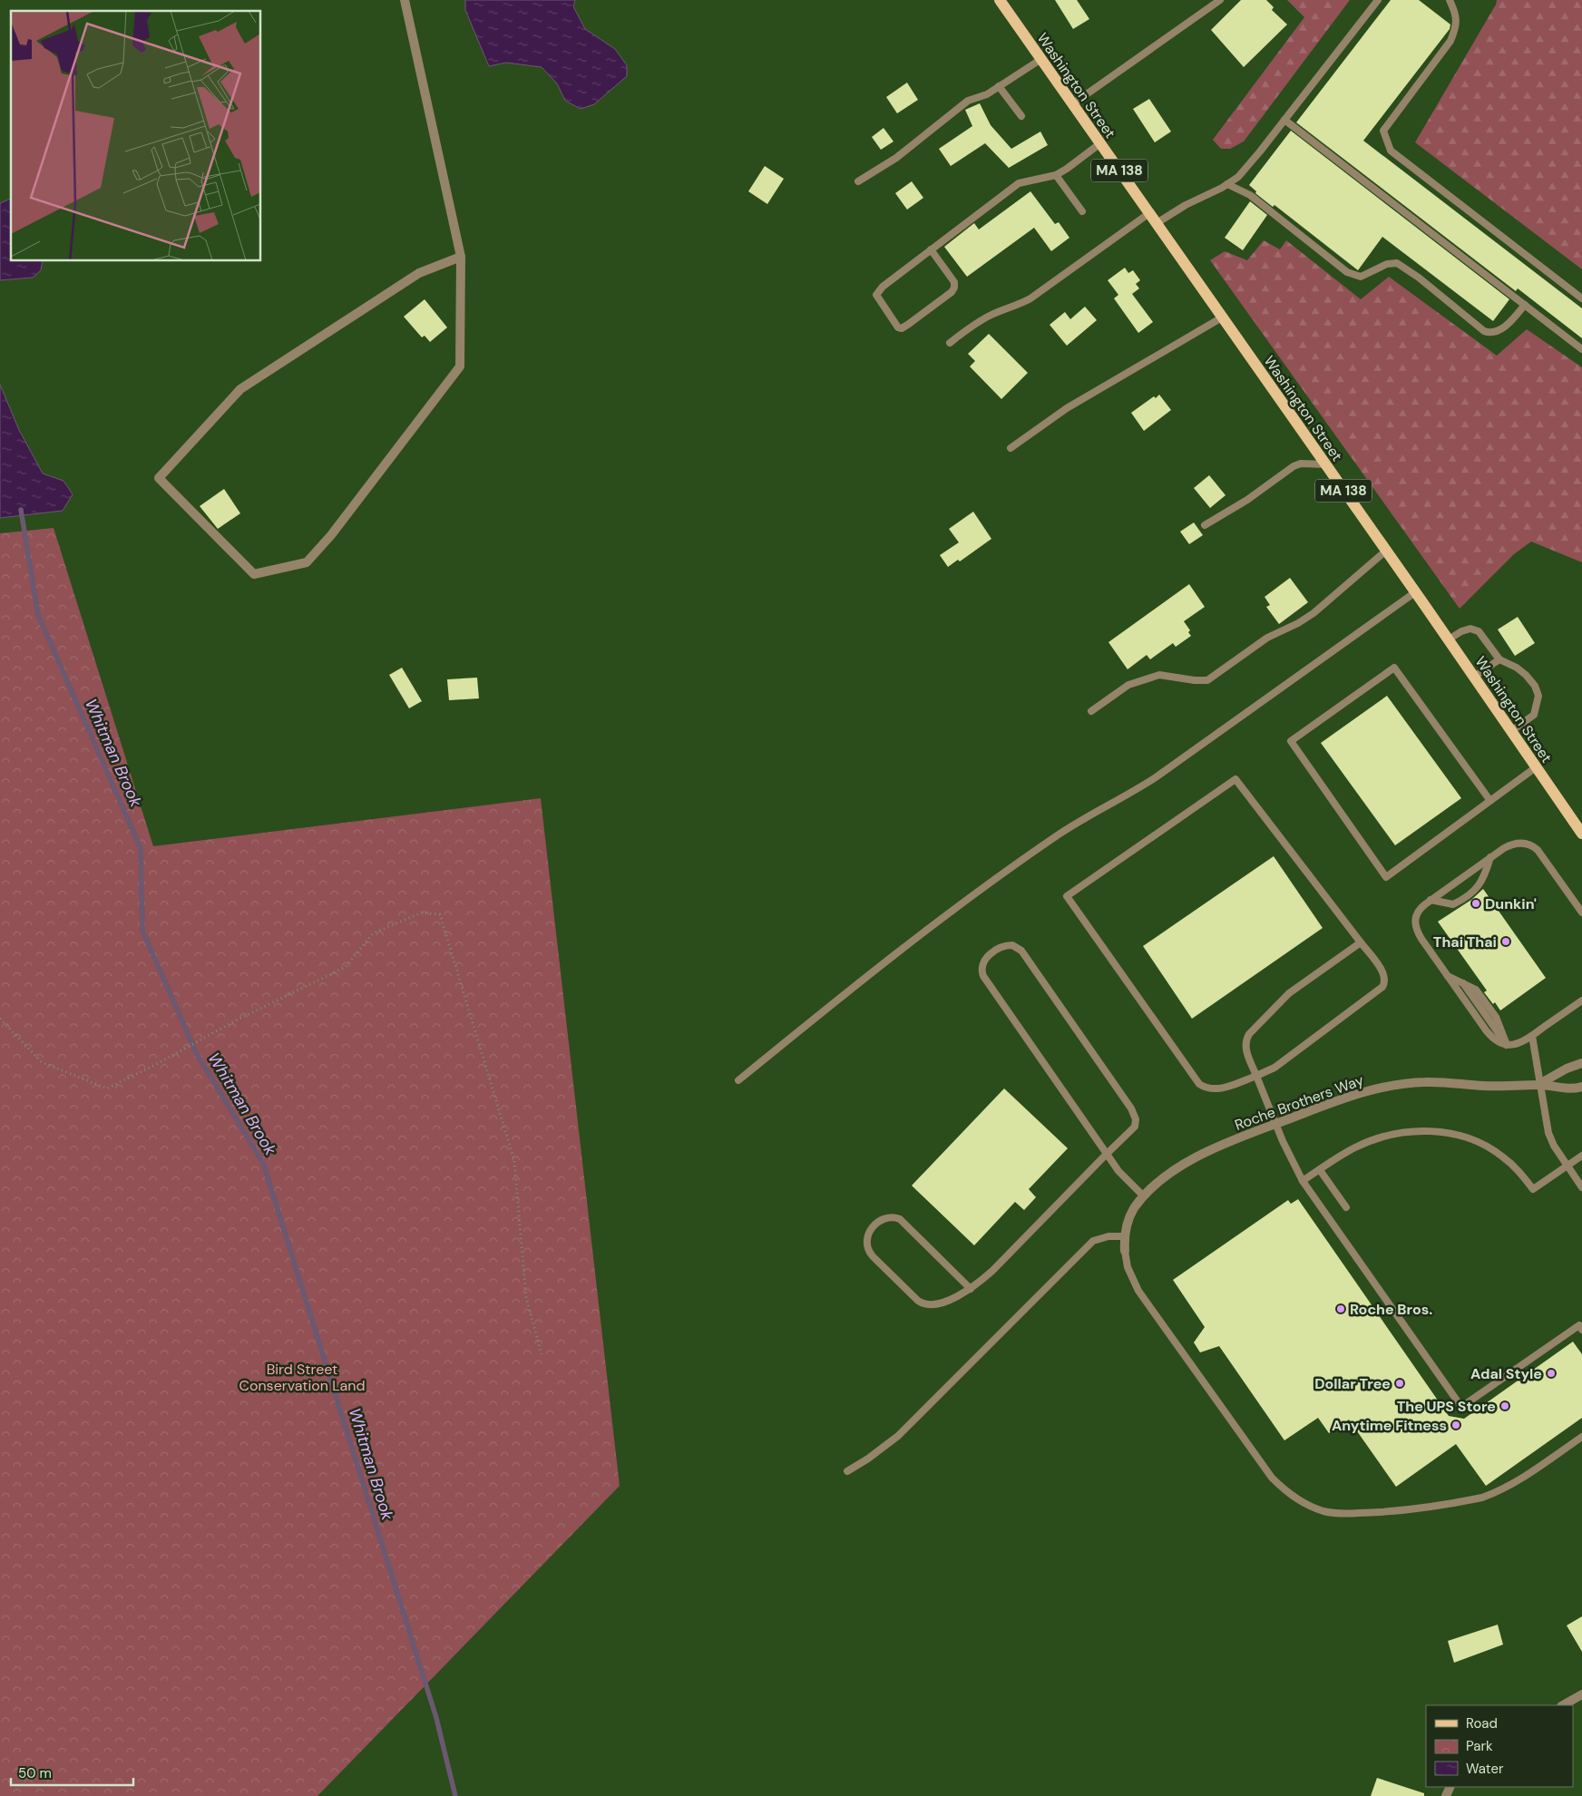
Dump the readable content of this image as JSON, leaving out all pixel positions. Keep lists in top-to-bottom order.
{
  "streets": {
    "main road": ["Washington Street", "MA 138"],
    "street": ["Roche Brothers Way"]
  },
  "water": ["Whitman Brook"],
  "parks": ["Bird Street Conservation Land"],
  "places": [
    "Dunkin'",
    "Thai Thai",
    "Roche Bros.",
    "Adal Style",
    "Dollar Tree",
    "The UPS Store",
    "Anytime Fitness"
  ],
  "legend": ["Road", "Park", "Water"],
  "scale_bar": "50 m"
}
